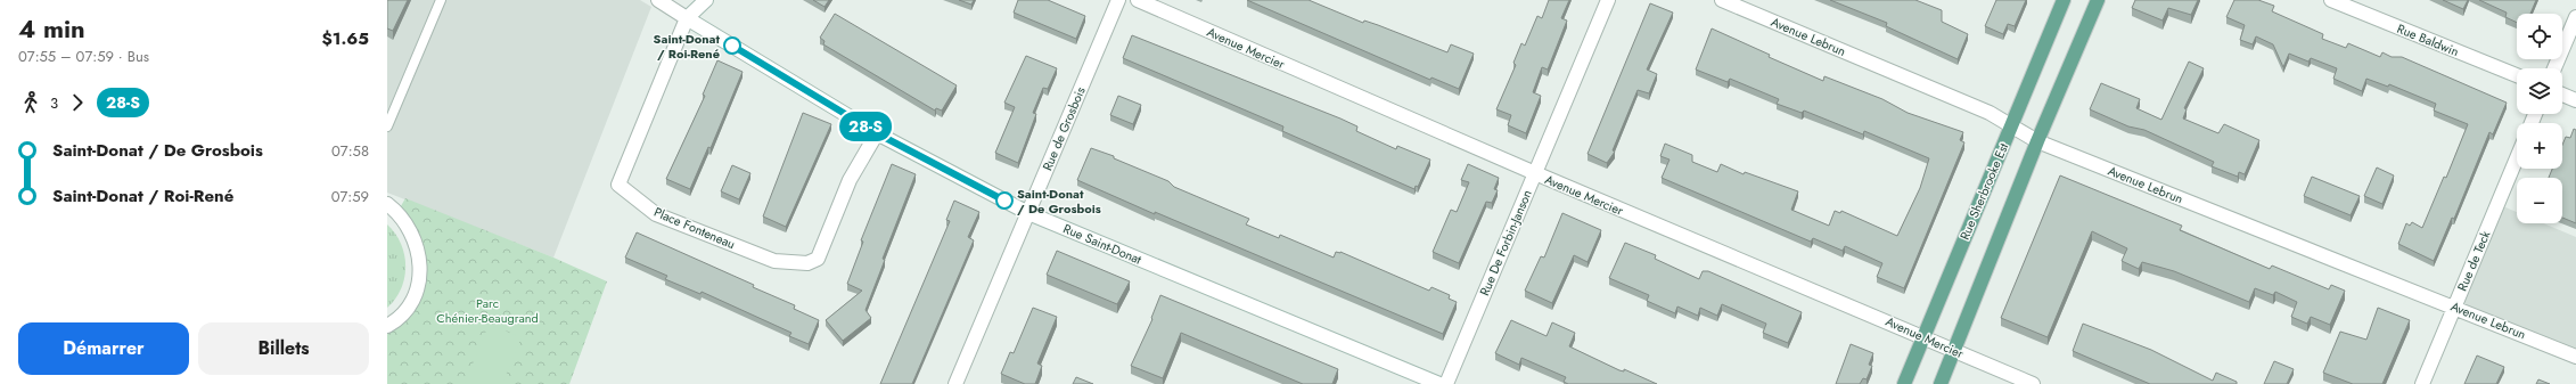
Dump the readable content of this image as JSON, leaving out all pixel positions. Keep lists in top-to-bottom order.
{
  "streets": {
    "main road": ["Rue Sherbrooke Est"],
    "street": [
      "Avenue Lebrun",
      "Rue Baldwin",
      "Avenue Mercier",
      "Rue de Grosbois",
      "Place Fonteneau",
      "Rue De Forbin-Janson",
      "Rue Saint-Donat",
      "Rue de Teck"
    ]
  },
  "crossings": [
    ["Avenue Lebrun", "Rue Sherbrooke Est"],
    ["Avenue Lebrun", "Rue de Teck"],
    ["Avenue Mercier", "Rue Sherbrooke Est"],
    ["Avenue Mercier", "Rue De Forbin-Janson"],
    ["Rue de Grosbois", "Rue Saint-Donat"],
    ["Place Fonteneau", "Rue Saint-Donat"]
  ],
  "parks": ["Parc Chénier-Beaugrand"],
  "places": ["Saint-Donat / Roi-René", "Saint-Donat / De Grosbois"],
  "lines": ["bus line 28-S"],
  "page": {
    "heading": ["4 min", "07:55 – 07:59 · Bus", "$1.65"],
    "on_map": "28-S",
    "map_buttons": ["+", "−"],
    "legs": ["3", "28-S"],
    "list": [
      {
        "name": "Saint-Donat / De Grosbois",
        "value": "07:58"
      },
      {
        "name": "Saint-Donat / Roi-René",
        "value": "07:59"
      }
    ],
    "buttons": ["Démarrer", "Billets"]
  }
}
